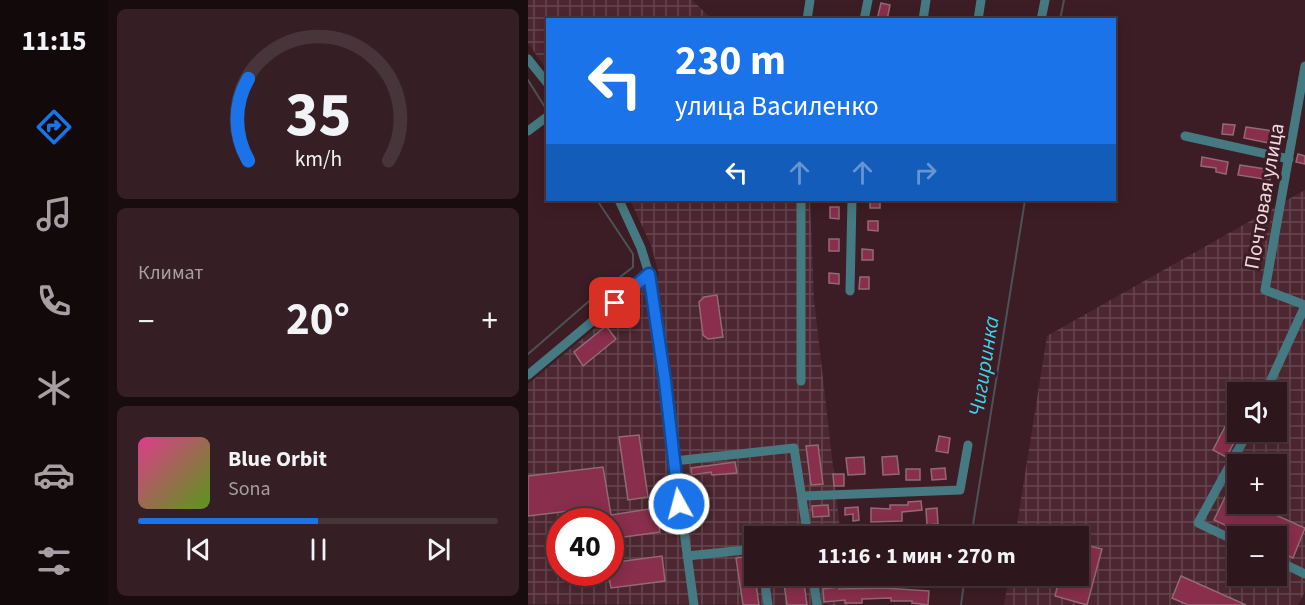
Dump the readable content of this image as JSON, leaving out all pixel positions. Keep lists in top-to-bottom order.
{
  "streets": {
    "street": ["Почтовая улица"]
  },
  "water": ["Чигиринка"],
  "page": {
    "tabs": "11:15",
    "turn": ["230 m", "улица Василенко"],
    "tile": "Климат",
    "heat": ["−", "20°", "+"],
    "map_buttons": ["+", "−"],
    "song": ["Blue Orbit", "Sona"],
    "limit": "40",
    "trip": "11:16 · 1 мин · 270 m",
    "gauge": ["35", "km/h"]
  }
}
